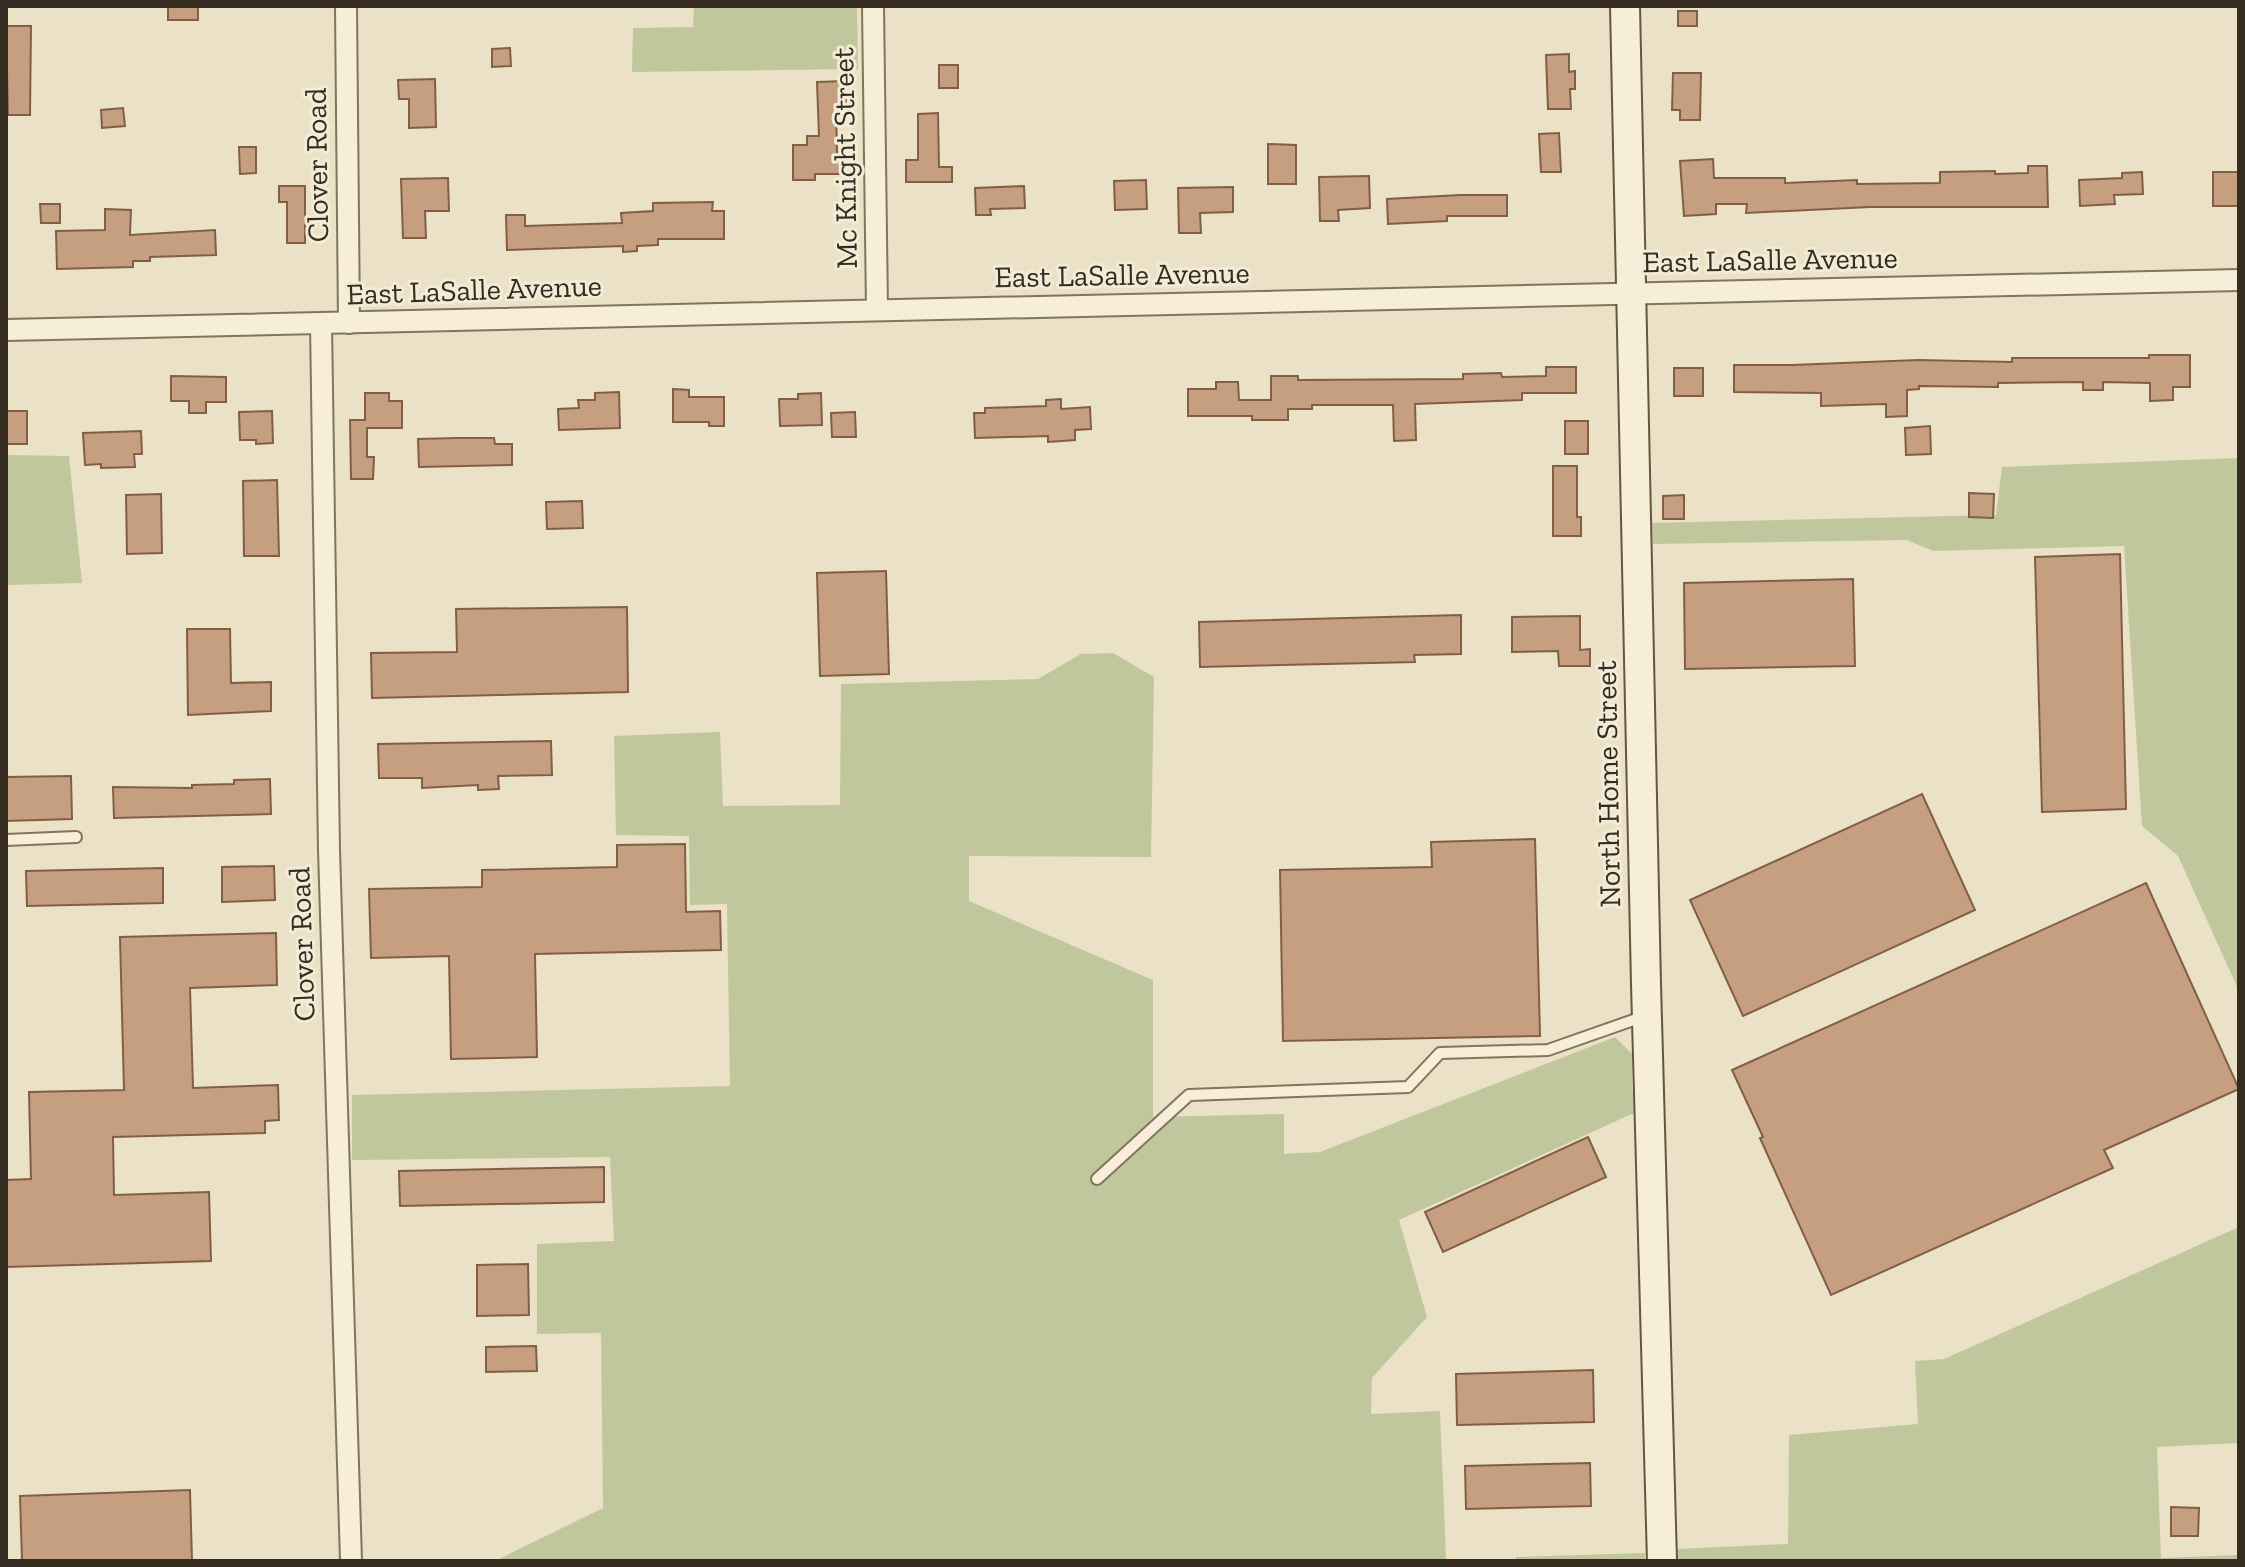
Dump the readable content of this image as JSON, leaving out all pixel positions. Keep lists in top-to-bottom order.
{
  "streets": {
    "street": [
      "Mc Knight Street",
      "Clover Road",
      "East LaSalle Avenue",
      "North Home Street"
    ]
  },
  "crossings": [
    ["Mc Knight Street", "East LaSalle Avenue"],
    ["Clover Road", "East LaSalle Avenue"],
    ["East LaSalle Avenue", "North Home Street"]
  ]
}
